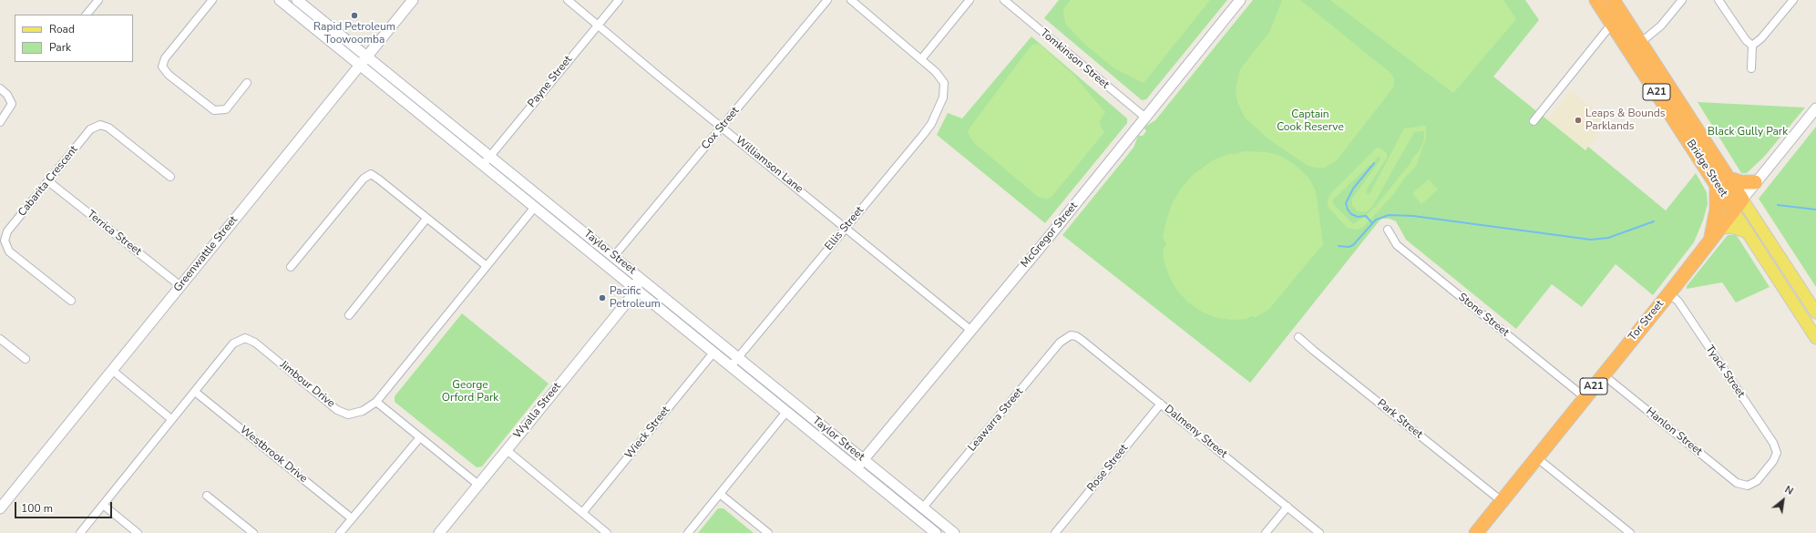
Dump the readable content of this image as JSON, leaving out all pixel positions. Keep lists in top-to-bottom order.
{
  "streets": {
    "highway": ["A21", "Bridge Street", "Tor Street"],
    "main road": [
      "McGregor Street",
      "Taylor Street",
      "Greenwattle Street",
      "Wyalla Street"
    ],
    "street": [
      "Tomkinson Street",
      "Payne Street",
      "Cox Street",
      "Williamson Lane",
      "Cabarita Crescent",
      "Ellis Street",
      "Terrica Street",
      "Stone Street",
      "Tyack Street",
      "Jimbour Drive",
      "Park Street",
      "Leawarra Street",
      "Dalmeny Street",
      "Hanlon Street",
      "Wieck Street",
      "Westbrook Drive",
      "Rose Street"
    ]
  },
  "crossings": [
    ["Tomkinson Street", "McGregor Street"],
    ["Payne Street", "Williamson Lane"],
    ["Payne Street", "Taylor Street"],
    ["A21", "Bridge Street"],
    ["A21", "Tor Street"],
    ["Cox Street", "Williamson Lane"],
    ["Cox Street", "Taylor Street"],
    ["Williamson Lane", "Ellis Street"],
    ["Williamson Lane", "McGregor Street"],
    ["Bridge Street", "Tor Street"],
    ["Cabarita Crescent", "Terrica Street"],
    ["Ellis Street", "Taylor Street"],
    ["Terrica Street", "Greenwattle Street"],
    ["McGregor Street", "Taylor Street"],
    ["Taylor Street", "Greenwattle Street"],
    ["Taylor Street", "Jimbour Drive"],
    ["Taylor Street", "Wyalla Street"],
    ["Taylor Street", "Leawarra Street"],
    ["Taylor Street", "Wieck Street"],
    ["Stone Street", "Tor Street"],
    ["Tor Street", "Tyack Street"],
    ["Tor Street", "Park Street"],
    ["Tor Street", "Hanlon Street"],
    ["Tyack Street", "Hanlon Street"],
    ["Jimbour Drive", "Westbrook Drive"],
    ["Leawarra Street", "Dalmeny Street"],
    ["Dalmeny Street", "Rose Street"]
  ],
  "parks": ["Captain Cook Reserve", "Black Gully Park", "George Orford Park"],
  "places": ["Rapid Petroleum Toowoomba", "Leaps & Bounds Parklands", "Pacific Petroleum"],
  "legend": ["Road", "Park"],
  "scale_bar": "100 m",
  "north": "top right"
}
